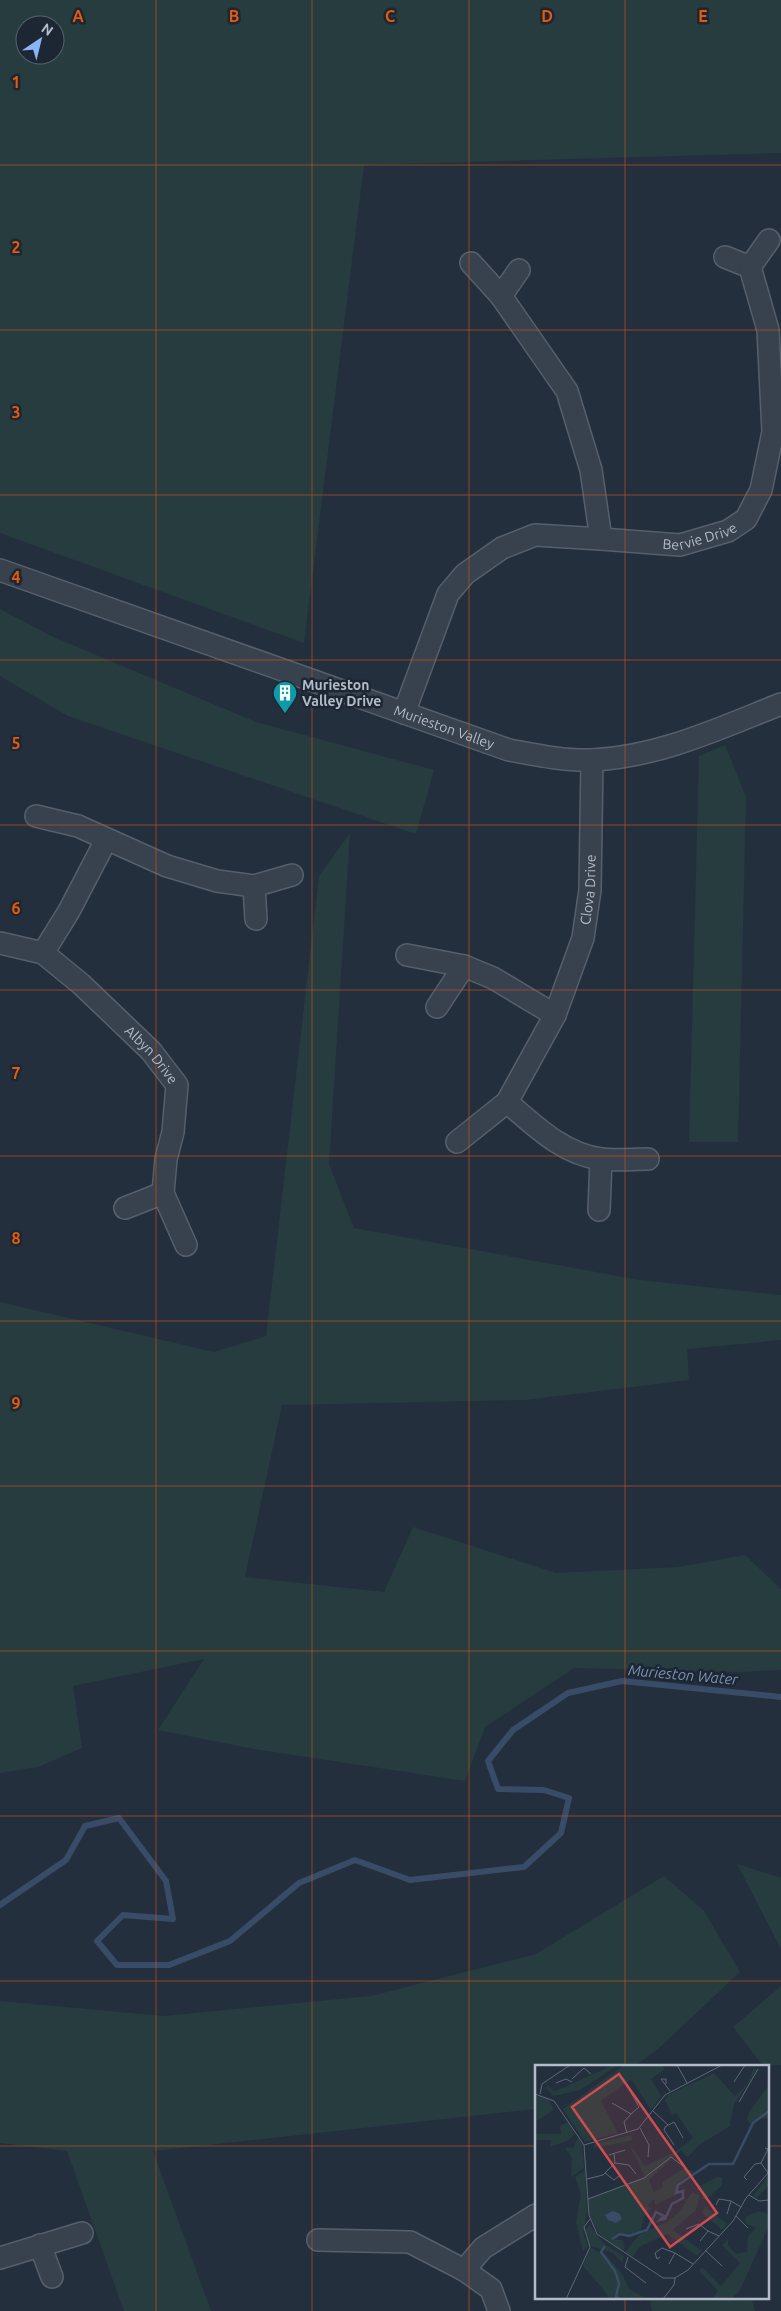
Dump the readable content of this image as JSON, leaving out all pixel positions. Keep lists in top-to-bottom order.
{
  "streets": {
    "street": [
      "Bervie Drive",
      "Murieston Valley",
      "Clova Drive",
      "Albyn Drive"
    ]
  },
  "crossings": [
    ["Bervie Drive", "Murieston Valley"],
    ["Murieston Valley", "Clova Drive"]
  ],
  "water": ["Murieston Water"],
  "places": {
    "building": ["Murieston Valley Drive"]
  },
  "north": "top right",
  "grid": {
    "columns": [
      "A",
      "B",
      "C",
      "D",
      "E"
    ],
    "rows": [
      "1",
      "2",
      "3",
      "4",
      "5",
      "6",
      "7",
      "8",
      "9"
    ]
  }
}
